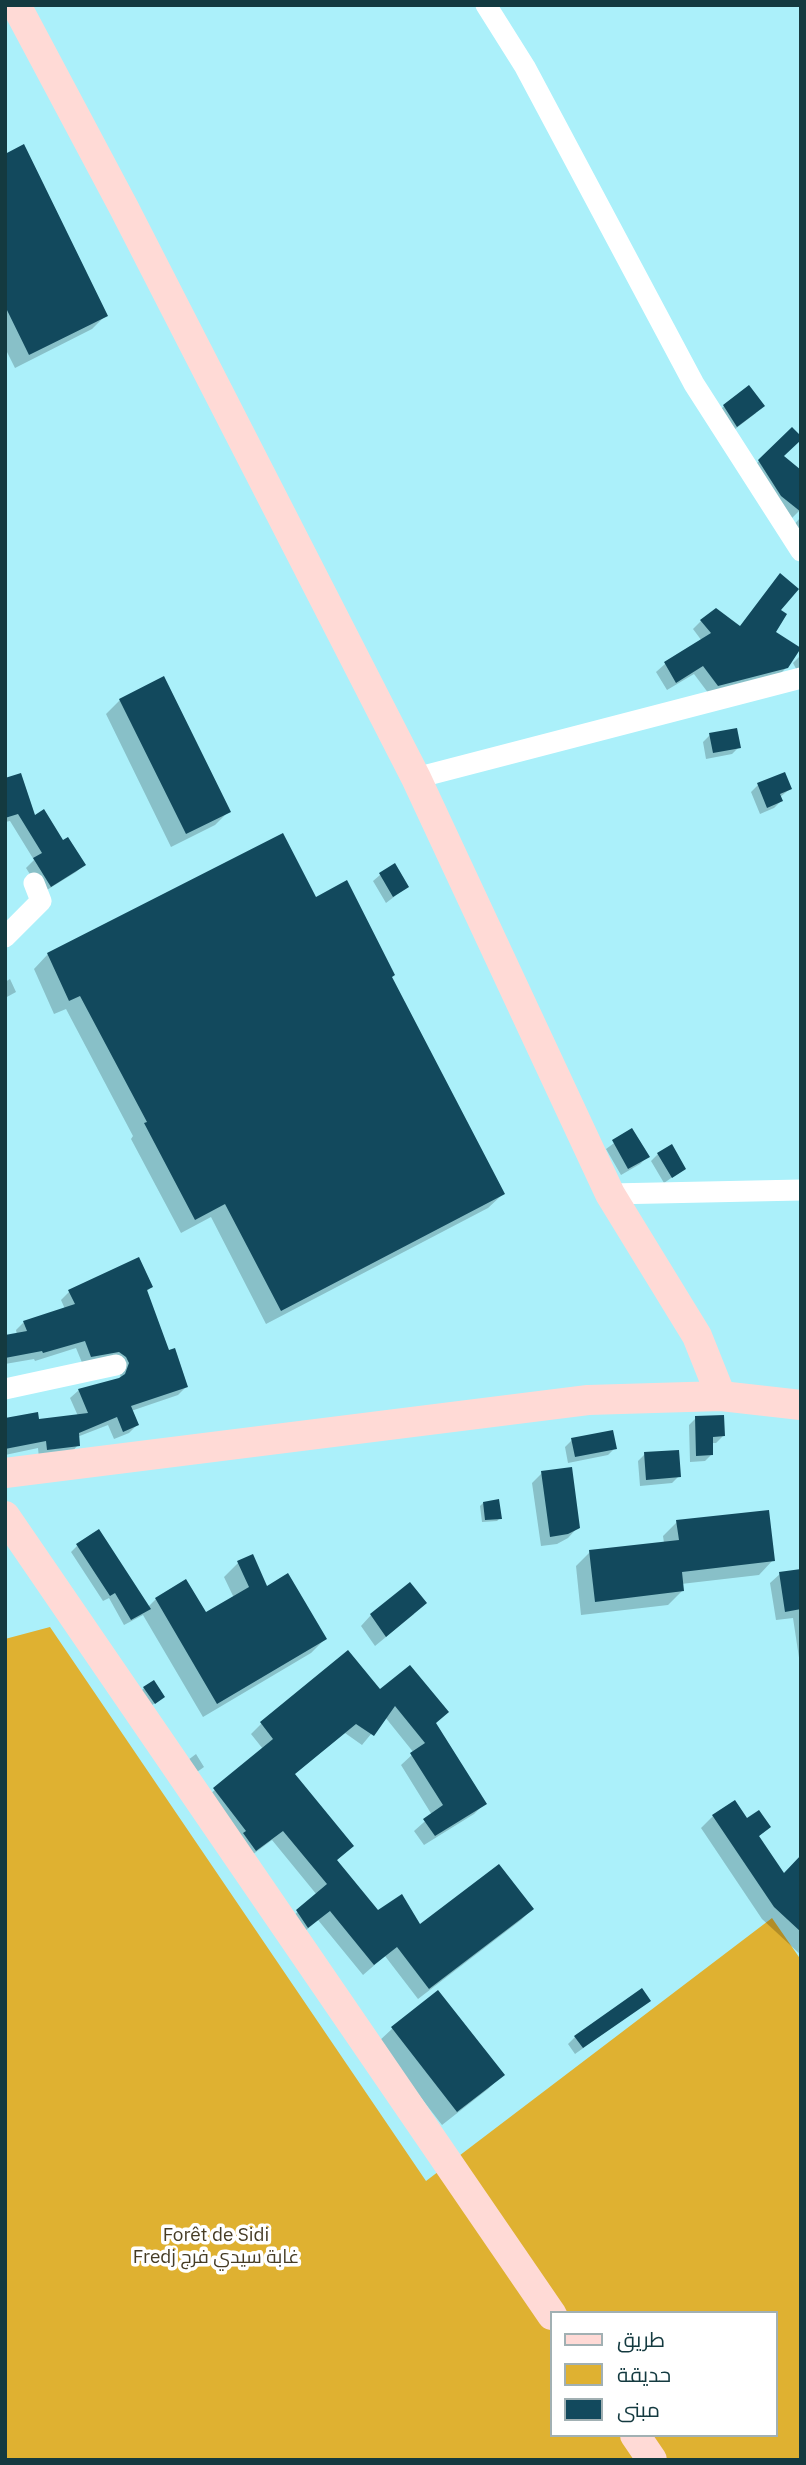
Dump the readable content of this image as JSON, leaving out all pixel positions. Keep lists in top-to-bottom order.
{
  "parks": ["Forêt de Sidi Fredj غابة سيدي فرج"],
  "legend": ["طريق", "حديقة", "مبنى"]
}
